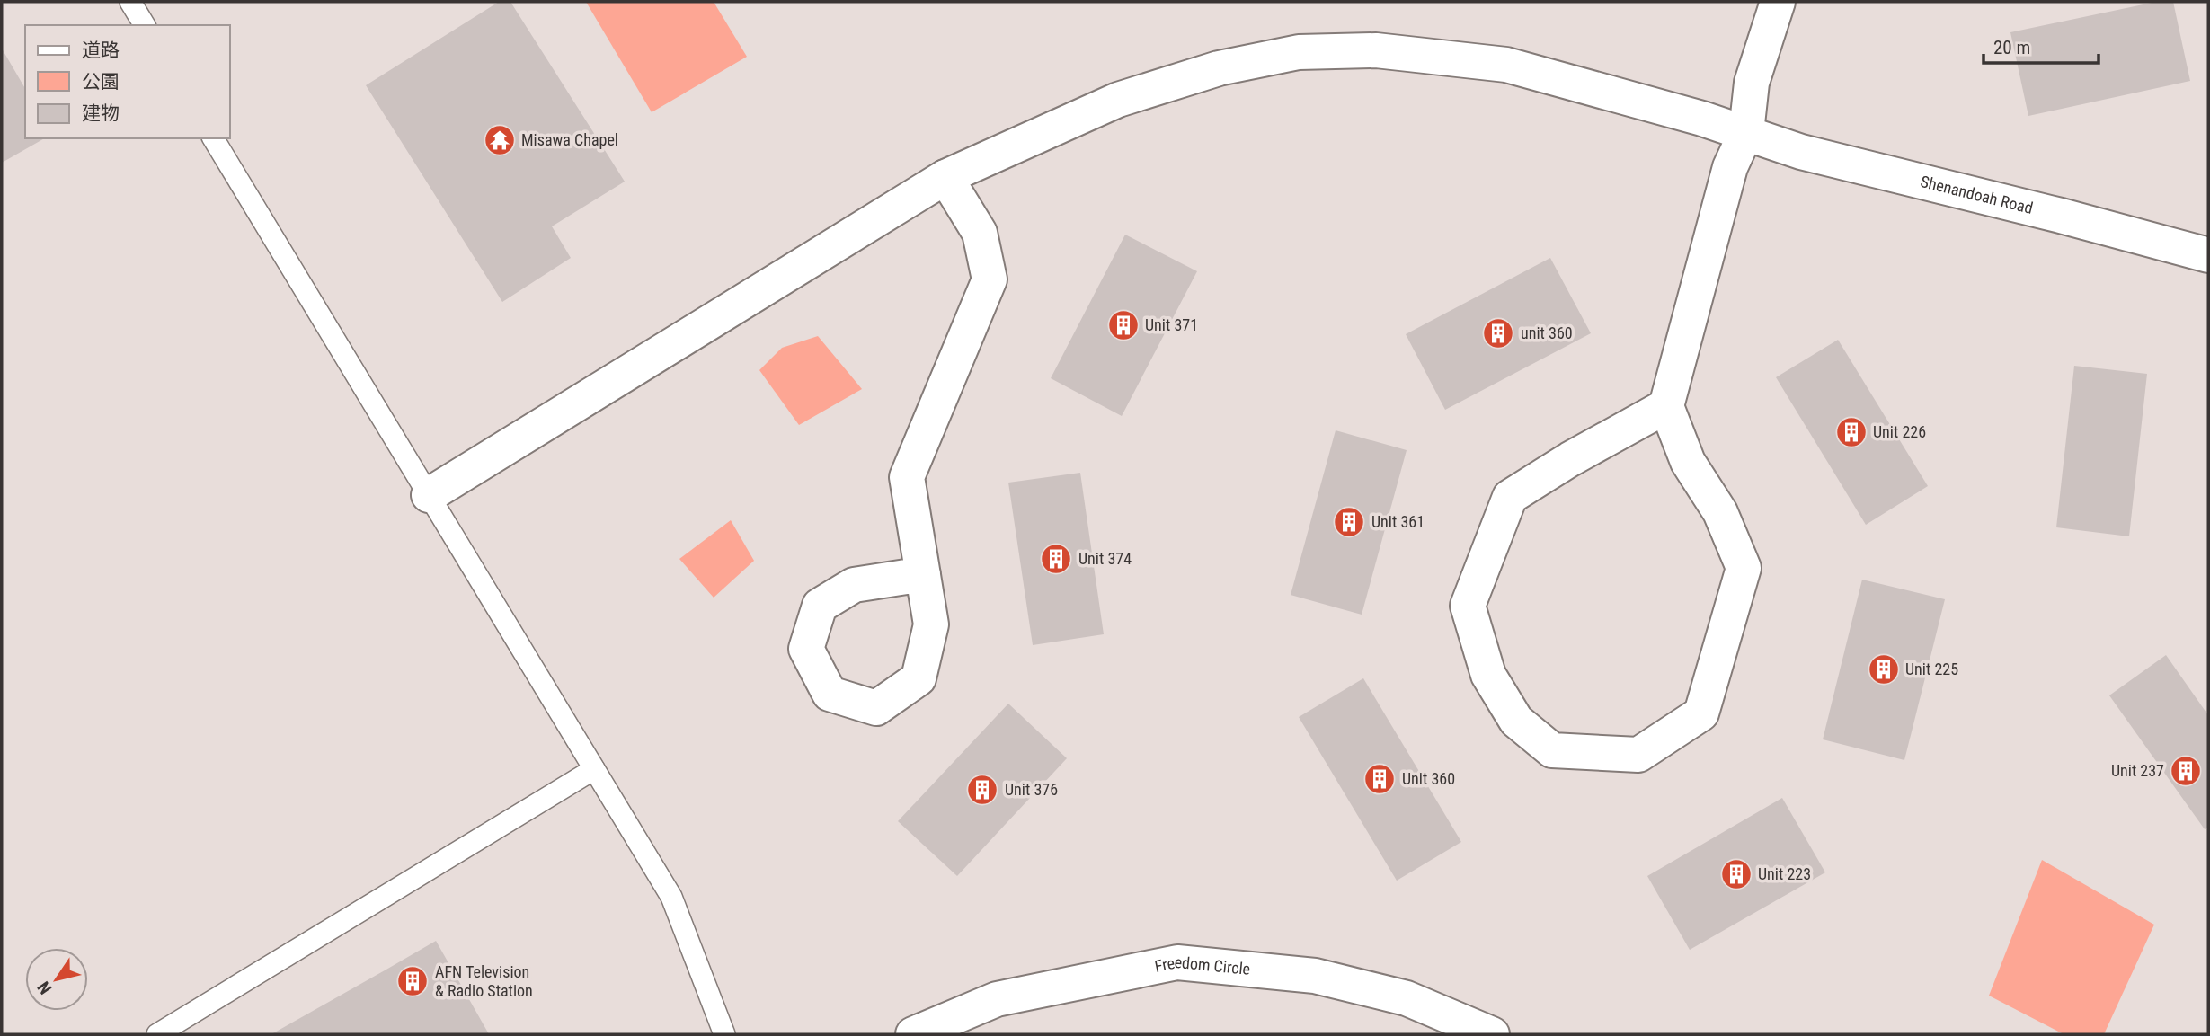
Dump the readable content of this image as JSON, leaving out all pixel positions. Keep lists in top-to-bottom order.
{
  "streets": {
    "street": ["Shenandoah Road", "Freedom Circle"]
  },
  "places": {
    "temple": ["Misawa Chapel"],
    "building": [
      "Unit 371",
      "unit 360",
      "Unit 226",
      "Unit 361",
      "Unit 374",
      "Unit 225",
      "Unit 237",
      "Unit 360",
      "Unit 376",
      "Unit 223",
      "AFN Television & Radio Station"
    ]
  },
  "legend": ["道路", "公園", "建物"],
  "scale_bar": "20 m",
  "north": "bottom left"
}
